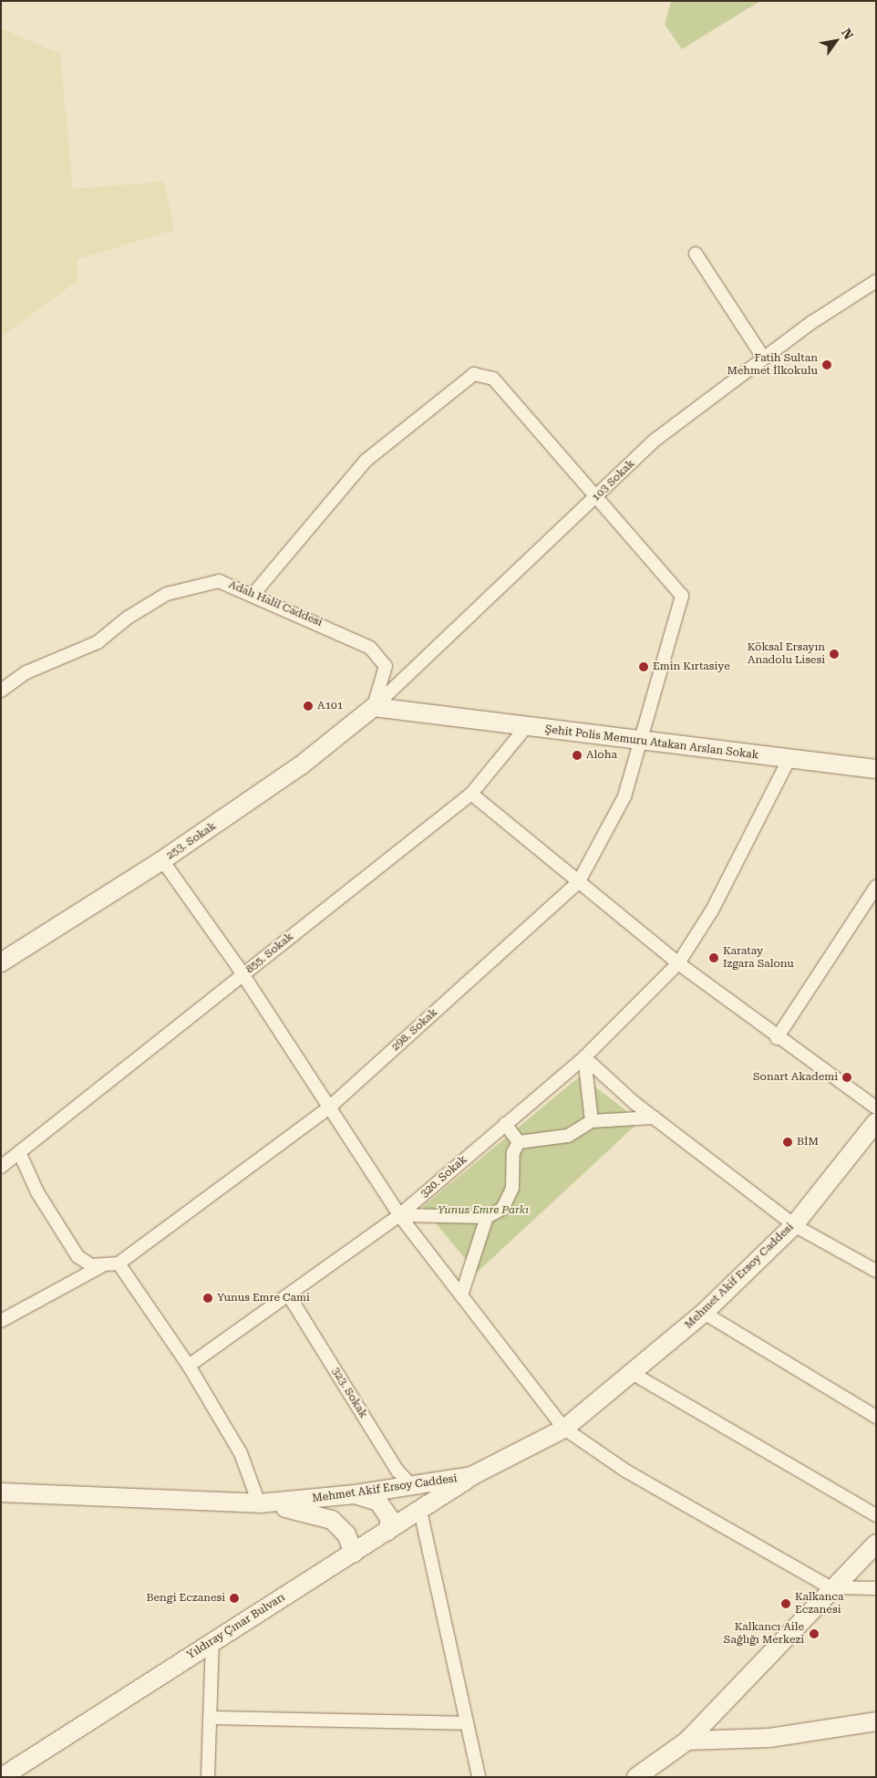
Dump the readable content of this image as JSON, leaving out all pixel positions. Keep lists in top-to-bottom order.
{
  "streets": {
    "street": [
      "103 Sokak",
      "Adalı Halil Caddesi",
      "Şehit Polis Memuru Atakan Arslan Sokak",
      "253. Sokak",
      "855. Sokak",
      "298. Sokak",
      "320. Sokak",
      "Mehmet Akif Ersoy Caddesi",
      "323. Sokak",
      "Yıldıray Çınar Bulvarı"
    ]
  },
  "crossings": [
    ["103 Sokak", "Adalı Halil Caddesi"],
    ["103 Sokak", "Şehit Polis Memuru Atakan Arslan Sokak"],
    ["103 Sokak", "253. Sokak"],
    ["103 Sokak", "298. Sokak"],
    ["Adalı Halil Caddesi", "Şehit Polis Memuru Atakan Arslan Sokak"],
    ["Adalı Halil Caddesi", "253. Sokak"],
    ["Şehit Polis Memuru Atakan Arslan Sokak", "253. Sokak"],
    ["Şehit Polis Memuru Atakan Arslan Sokak", "855. Sokak"],
    ["Şehit Polis Memuru Atakan Arslan Sokak", "298. Sokak"],
    ["Şehit Polis Memuru Atakan Arslan Sokak", "320. Sokak"],
    ["320. Sokak", "323. Sokak"],
    ["Mehmet Akif Ersoy Caddesi", "323. Sokak"],
    ["Mehmet Akif Ersoy Caddesi", "Yıldıray Çınar Bulvarı"]
  ],
  "parks": ["Yunus Emre Parkı"],
  "places": [
    "Fatih Sultan Mehmet İlkokulu",
    "Köksal Ersayın Anadolu Lisesi",
    "Emin Kırtasiye",
    "A101",
    "Aloha",
    "Karatay Izgara Salonu",
    "Sonart Akademi",
    "BİM",
    "Yunus Emre Cami",
    "Bengi Eczanesi",
    "Kalkanca Eczanesi",
    "Kalkancı Aile Sağlığı Merkezi"
  ],
  "north": "top right"
}
